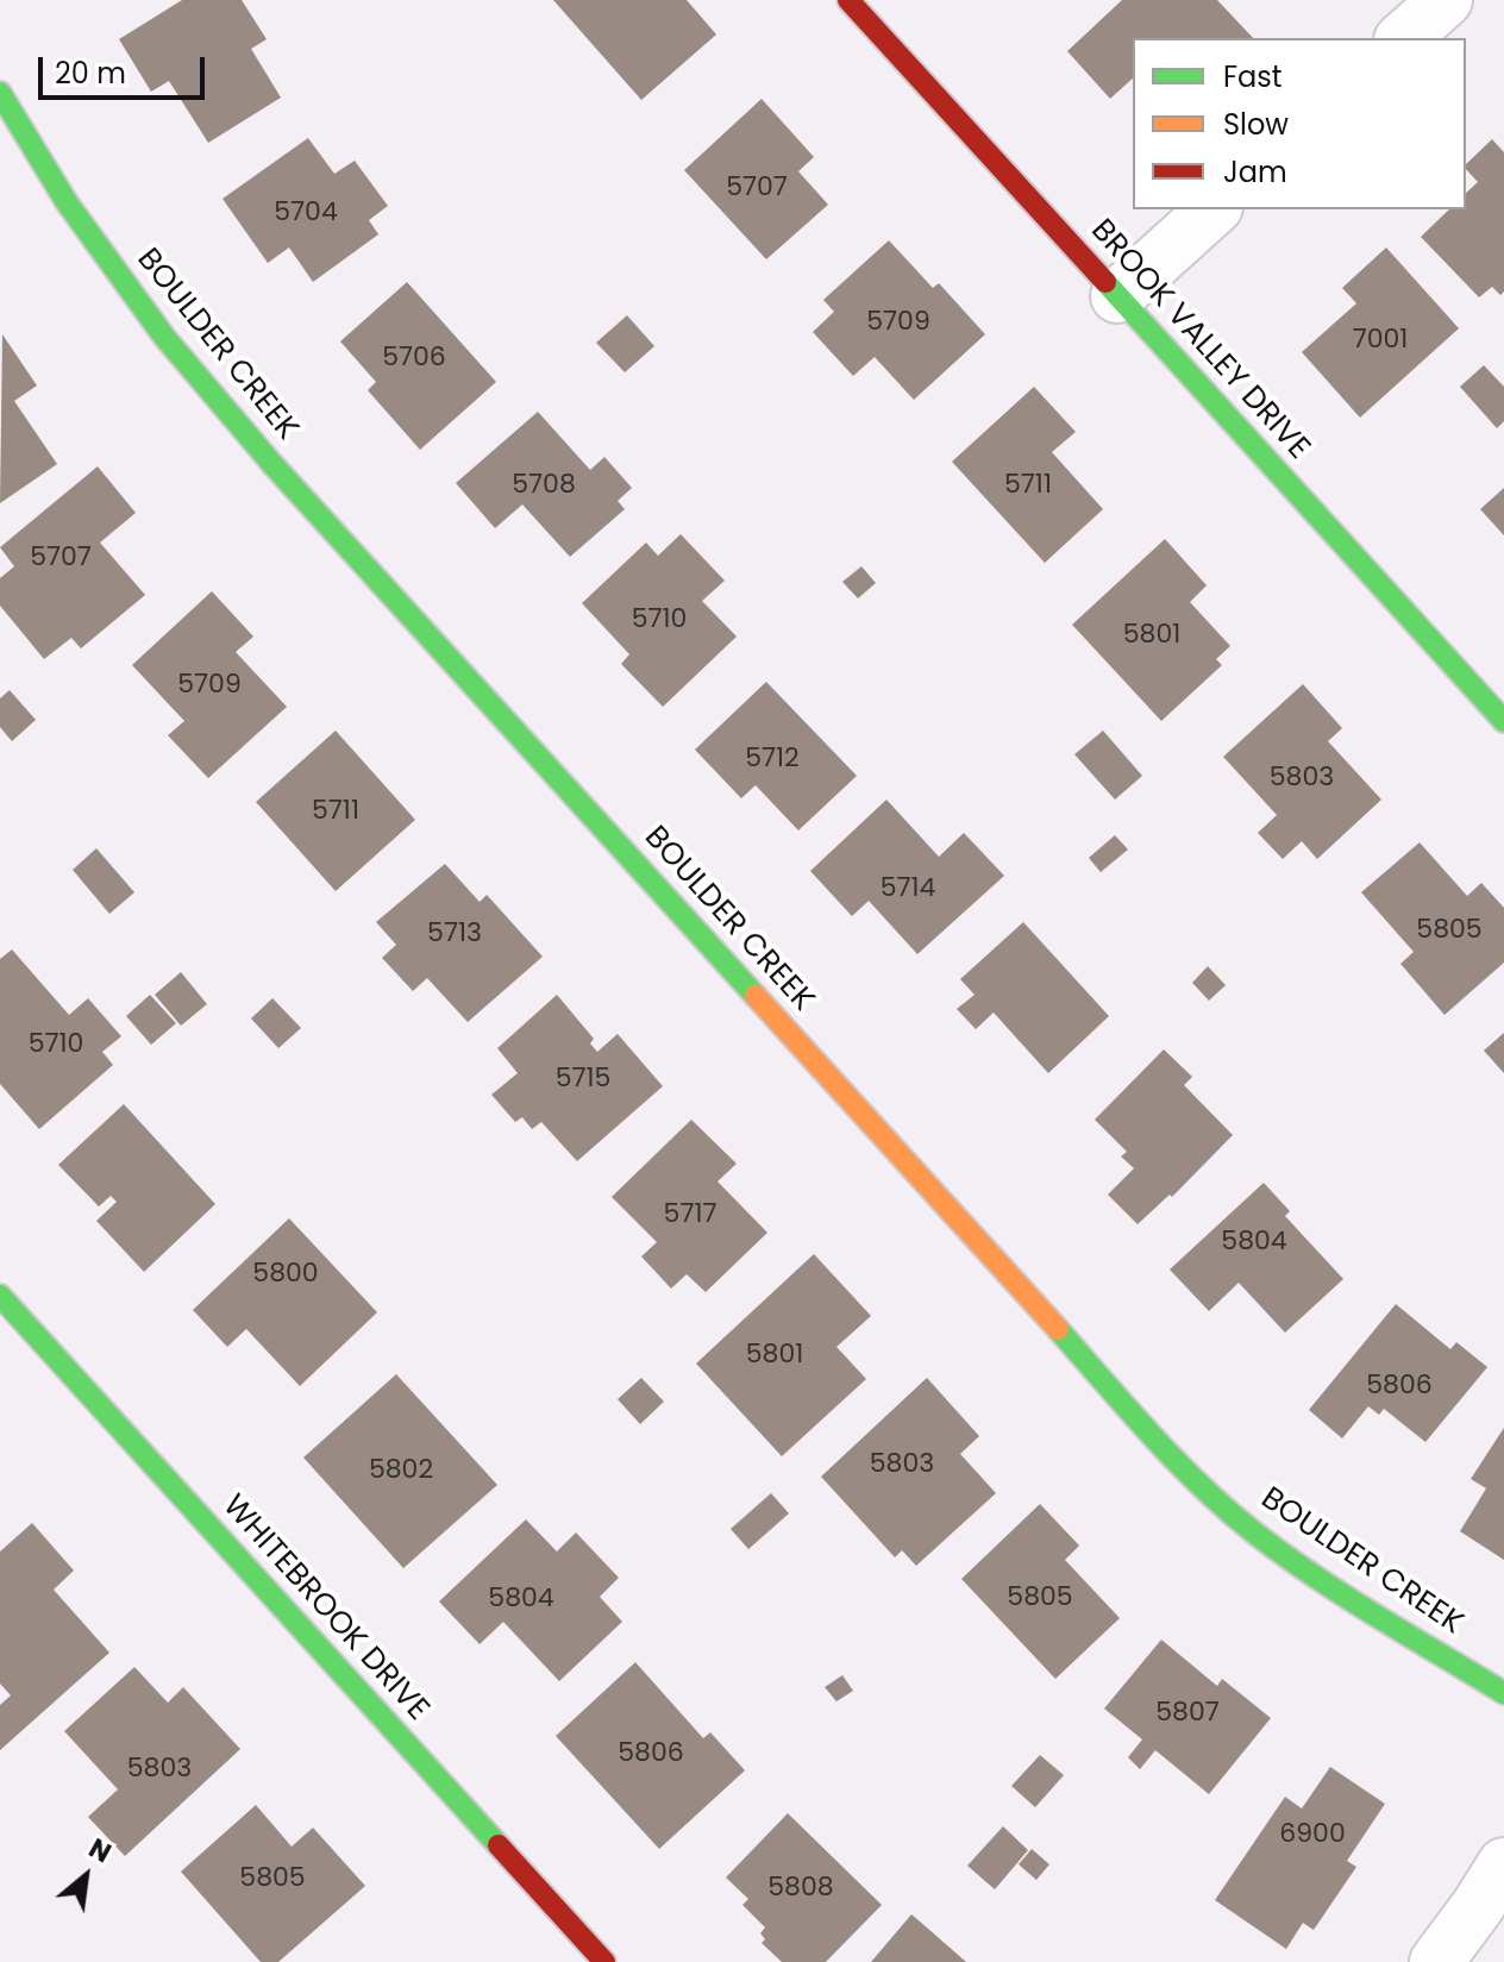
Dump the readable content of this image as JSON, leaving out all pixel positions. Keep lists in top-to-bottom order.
{
  "streets": {
    "street": ["BROOK VALLEY DRIVE", "BOULDER CREEK", "WHITEBROOK DRIVE"]
  },
  "house_numbers": [
    "5707",
    "5704",
    "5709",
    "7001",
    "5706",
    "5708",
    "5711",
    "5707",
    "5710",
    "5801",
    "5709",
    "5712",
    "5803",
    "5711",
    "5714",
    "5805",
    "5713",
    "5710",
    "5715",
    "5717",
    "5804",
    "5800",
    "5801",
    "5806",
    "5803",
    "5802",
    "5805",
    "5804",
    "5807",
    "5806",
    "5803",
    "6900",
    "5805",
    "5808"
  ],
  "legend": ["Fast", "Slow", "Jam"],
  "scale_bar": "20 m",
  "north": "top right"
}
